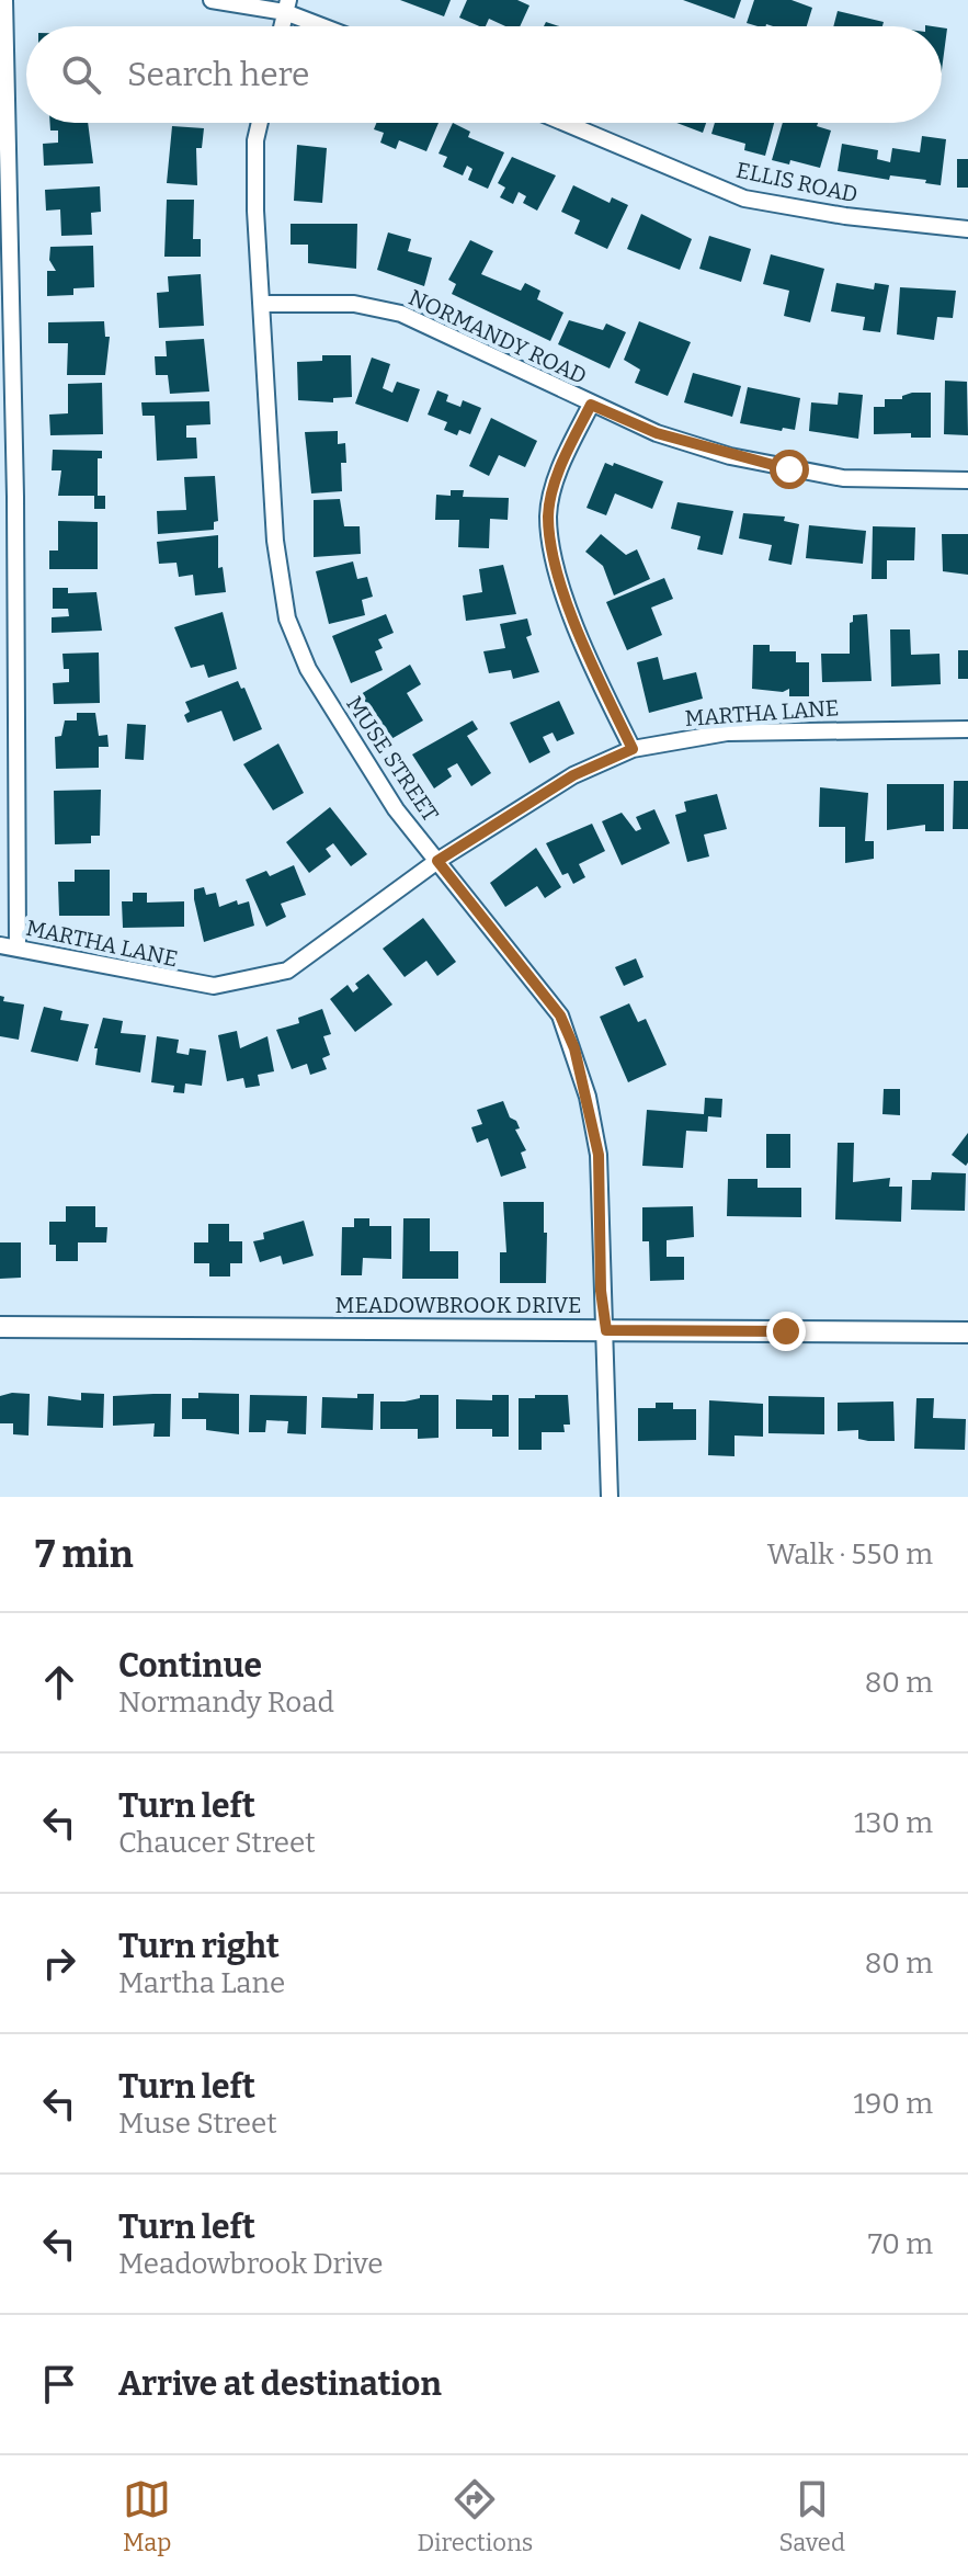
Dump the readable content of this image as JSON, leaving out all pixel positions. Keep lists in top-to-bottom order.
{
  "streets": {
    "main road": ["MEADOWBROOK DRIVE"],
    "street": [
      "ELLIS ROAD",
      "NORMANDY ROAD",
      "MARTHA LANE",
      "MUSE STREET"
    ]
  },
  "crossings": [
    ["NORMANDY ROAD", "MUSE STREET"],
    ["MARTHA LANE", "MUSE STREET"],
    ["MUSE STREET", "MEADOWBROOK DRIVE"]
  ],
  "page": {
    "search": "Search here",
    "heading": ["7 min", "Walk · 550 m"],
    "list": [
      ["Continue", "Normandy Road", "80 m"],
      ["Turn left", "Chaucer Street", "130 m"],
      ["Turn right", "Martha Lane", "80 m"],
      ["Turn left", "Muse Street", "190 m"],
      ["Turn left", "Meadowbrook Drive", "70 m"],
      "Arrive at destination"
    ],
    "nav": ["Map", "Directions", "Saved"]
  }
}
